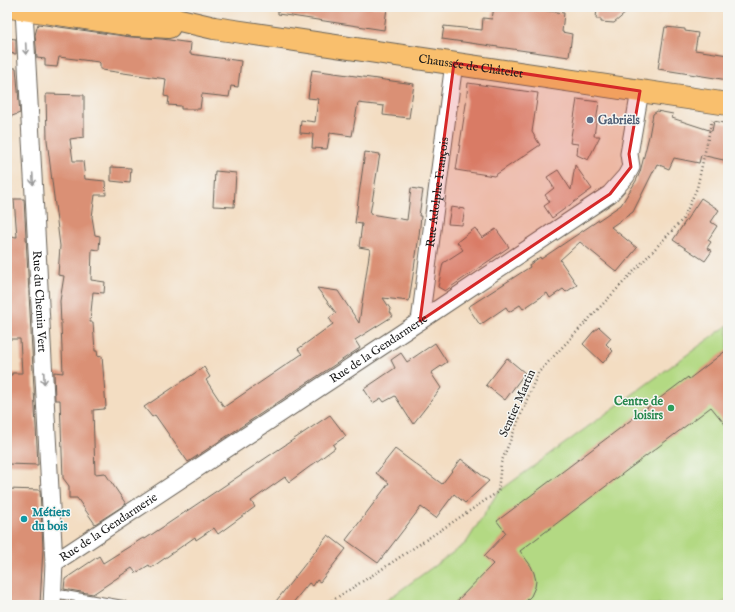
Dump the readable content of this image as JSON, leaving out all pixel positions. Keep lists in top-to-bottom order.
{
  "streets": {
    "main road": ["Chaussée de Châtelet"],
    "street": ["Rue Adolphe François", "Rue du Chemin Vert", "Rue de la Gendarmerie"],
    "path": ["Sentier Martin"]
  },
  "crossings": [
    ["Chaussée de Châtelet", "Rue Adolphe François"],
    ["Chaussée de Châtelet", "Rue du Chemin Vert"],
    ["Chaussée de Châtelet", "Rue de la Gendarmerie"],
    ["Chaussée de Châtelet", "Sentier Martin"],
    ["Rue Adolphe François", "Rue de la Gendarmerie"],
    ["Rue du Chemin Vert", "Rue de la Gendarmerie"]
  ],
  "one_way": ["Rue du Chemin Vert"],
  "places": ["Gabriëls", "Centre de loisirs", "Métiers du bois"]
}
